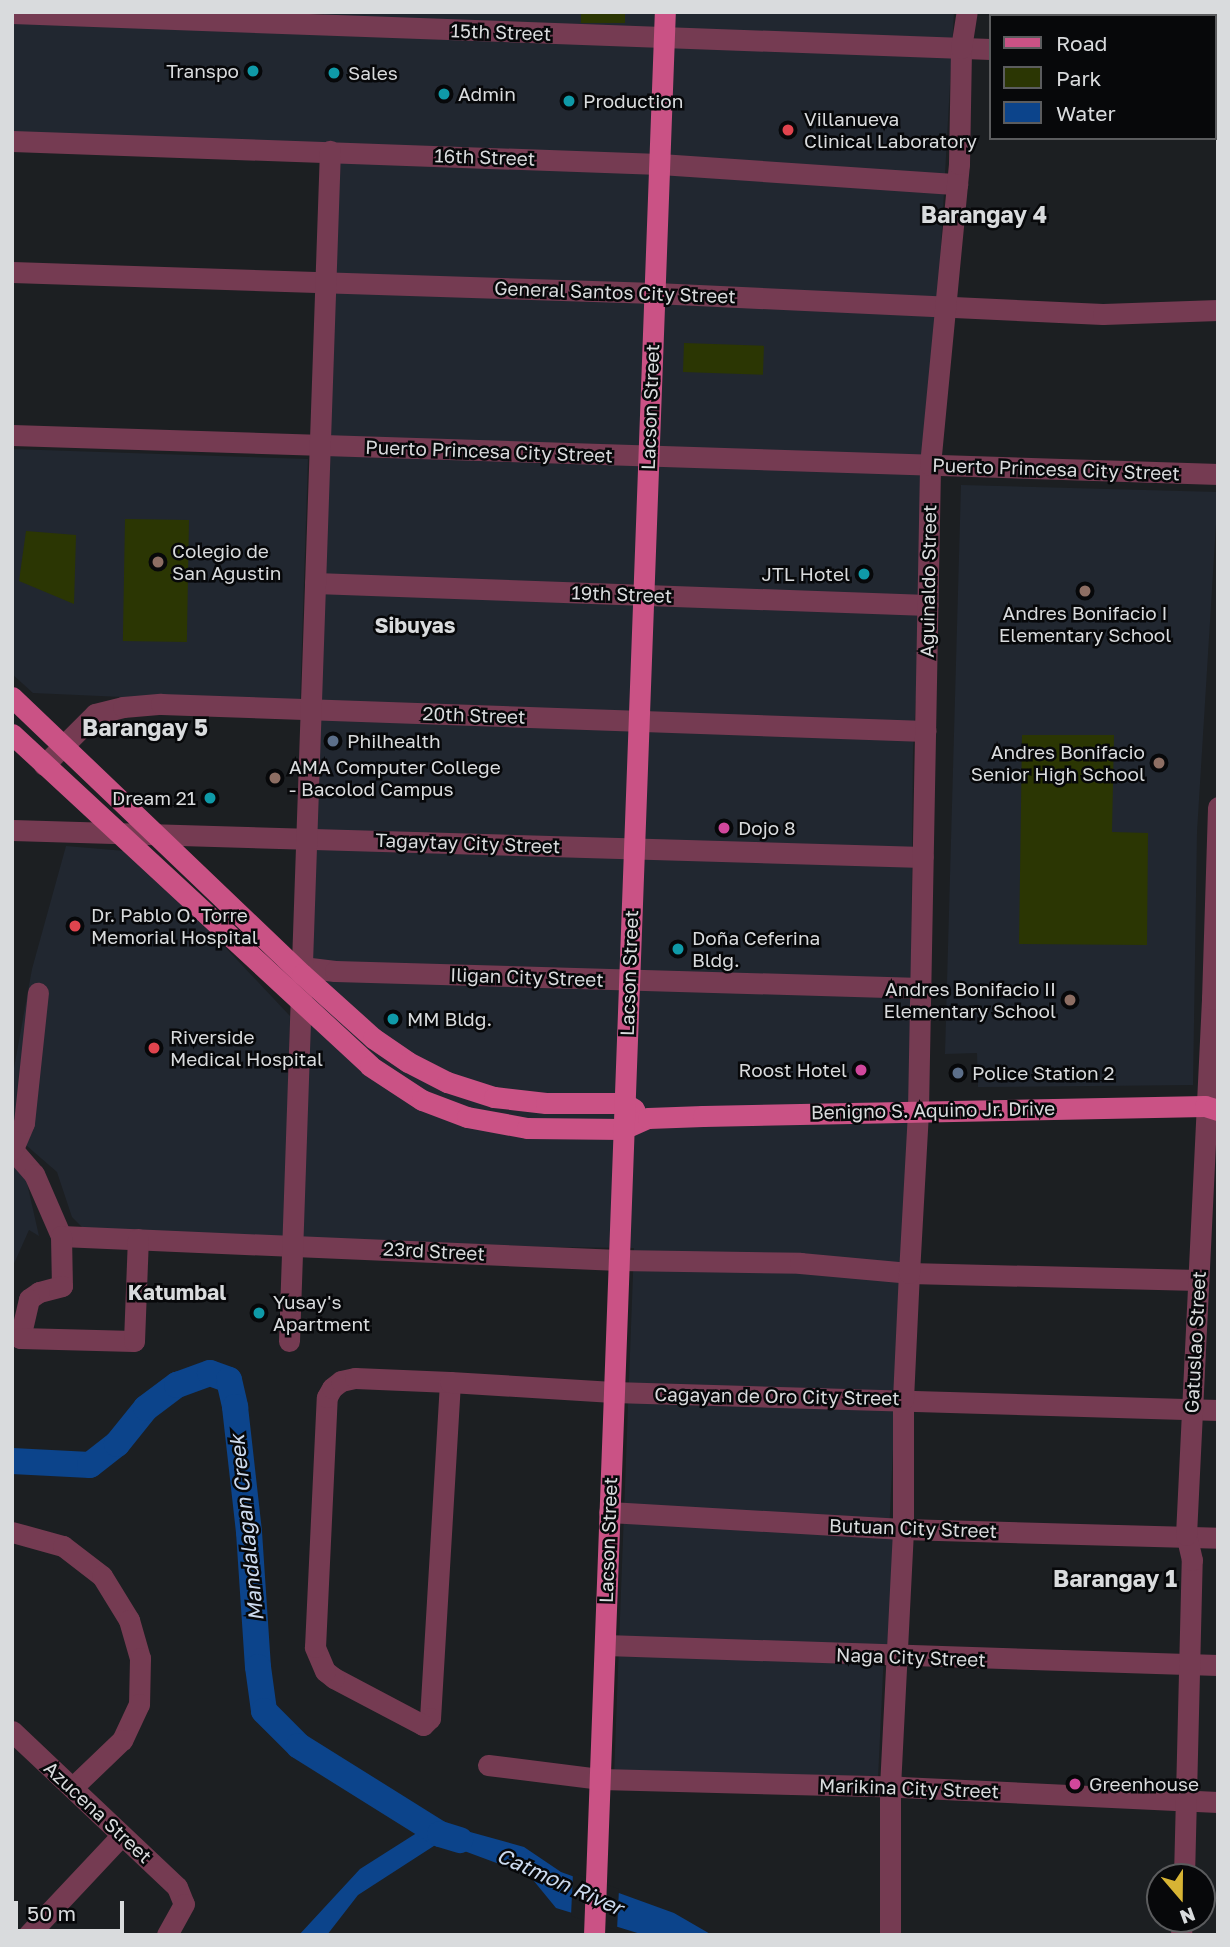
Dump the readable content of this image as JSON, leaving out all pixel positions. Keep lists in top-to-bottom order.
{
  "streets": {
    "main road": ["Lacson Street", "Benigno S. Aquino Jr. Drive"],
    "street": [
      "15th Street",
      "16th Street",
      "General Santos City Street",
      "Puerto Princesa City Street",
      "Aguinaldo Street",
      "19th Street",
      "20th Street",
      "Tagaytay City Street",
      "Iligan City Street",
      "23rd Street",
      "Gatuslao Street",
      "Cagayan de Oro City Street",
      "Butuan City Street",
      "Naga City Street",
      "Marikina City Street",
      "Azucena Street"
    ]
  },
  "crossings": [
    ["15th Street", "Lacson Street"],
    ["15th Street", "Aguinaldo Street"],
    ["16th Street", "Lacson Street"],
    ["16th Street", "Aguinaldo Street"],
    ["General Santos City Street", "Lacson Street"],
    ["General Santos City Street", "Aguinaldo Street"],
    ["Lacson Street", "Puerto Princesa City Street"],
    ["Lacson Street", "19th Street"],
    ["Lacson Street", "20th Street"],
    ["Lacson Street", "Tagaytay City Street"],
    ["Lacson Street", "Iligan City Street"],
    ["Lacson Street", "Benigno S. Aquino Jr. Drive"],
    ["Lacson Street", "23rd Street"],
    ["Lacson Street", "Cagayan de Oro City Street"],
    ["Lacson Street", "Butuan City Street"],
    ["Lacson Street", "Naga City Street"],
    ["Lacson Street", "Marikina City Street"],
    ["Puerto Princesa City Street", "Aguinaldo Street"],
    ["Aguinaldo Street", "19th Street"],
    ["Aguinaldo Street", "20th Street"],
    ["Aguinaldo Street", "Tagaytay City Street"],
    ["Aguinaldo Street", "Iligan City Street"],
    ["Aguinaldo Street", "Benigno S. Aquino Jr. Drive"],
    ["Aguinaldo Street", "23rd Street"],
    ["Aguinaldo Street", "Cagayan de Oro City Street"],
    ["Aguinaldo Street", "Butuan City Street"],
    ["Aguinaldo Street", "Naga City Street"],
    ["Aguinaldo Street", "Marikina City Street"],
    ["20th Street", "Benigno S. Aquino Jr. Drive"],
    ["Tagaytay City Street", "Benigno S. Aquino Jr. Drive"],
    ["Benigno S. Aquino Jr. Drive", "Gatuslao Street"],
    ["23rd Street", "Gatuslao Street"],
    ["Gatuslao Street", "Cagayan de Oro City Street"],
    ["Gatuslao Street", "Butuan City Street"],
    ["Gatuslao Street", "Naga City Street"],
    ["Gatuslao Street", "Marikina City Street"]
  ],
  "districts": [
    "Barangay 4",
    "Sibuyas",
    "Barangay 5",
    "Katumbal",
    "Barangay 1"
  ],
  "water": ["Mandalagan Creek", "Catmon River"],
  "places": [
    "Transpo",
    "Sales",
    "Admin",
    "Production",
    "Villanueva Clinical Laboratory",
    "Colegio de San Agustin",
    "JTL Hotel",
    "Andres Bonifacio I Elementary School",
    "Philhealth",
    "Andres Bonifacio Senior High School",
    "AMA Computer College - Bacolod Campus",
    "Dream 21",
    "Dojo 8",
    "Dr. Pablo O. Torre Memorial Hospital",
    "Doña Ceferina Bldg.",
    "Andres Bonifacio II Elementary School",
    "MM Bldg.",
    "Riverside Medical Hospital",
    "Roost Hotel",
    "Police Station 2",
    "Yusay's Apartment",
    "Greenhouse"
  ],
  "legend": ["Road", "Park", "Water"],
  "scale_bar": "50 m",
  "north": "bottom"
}
